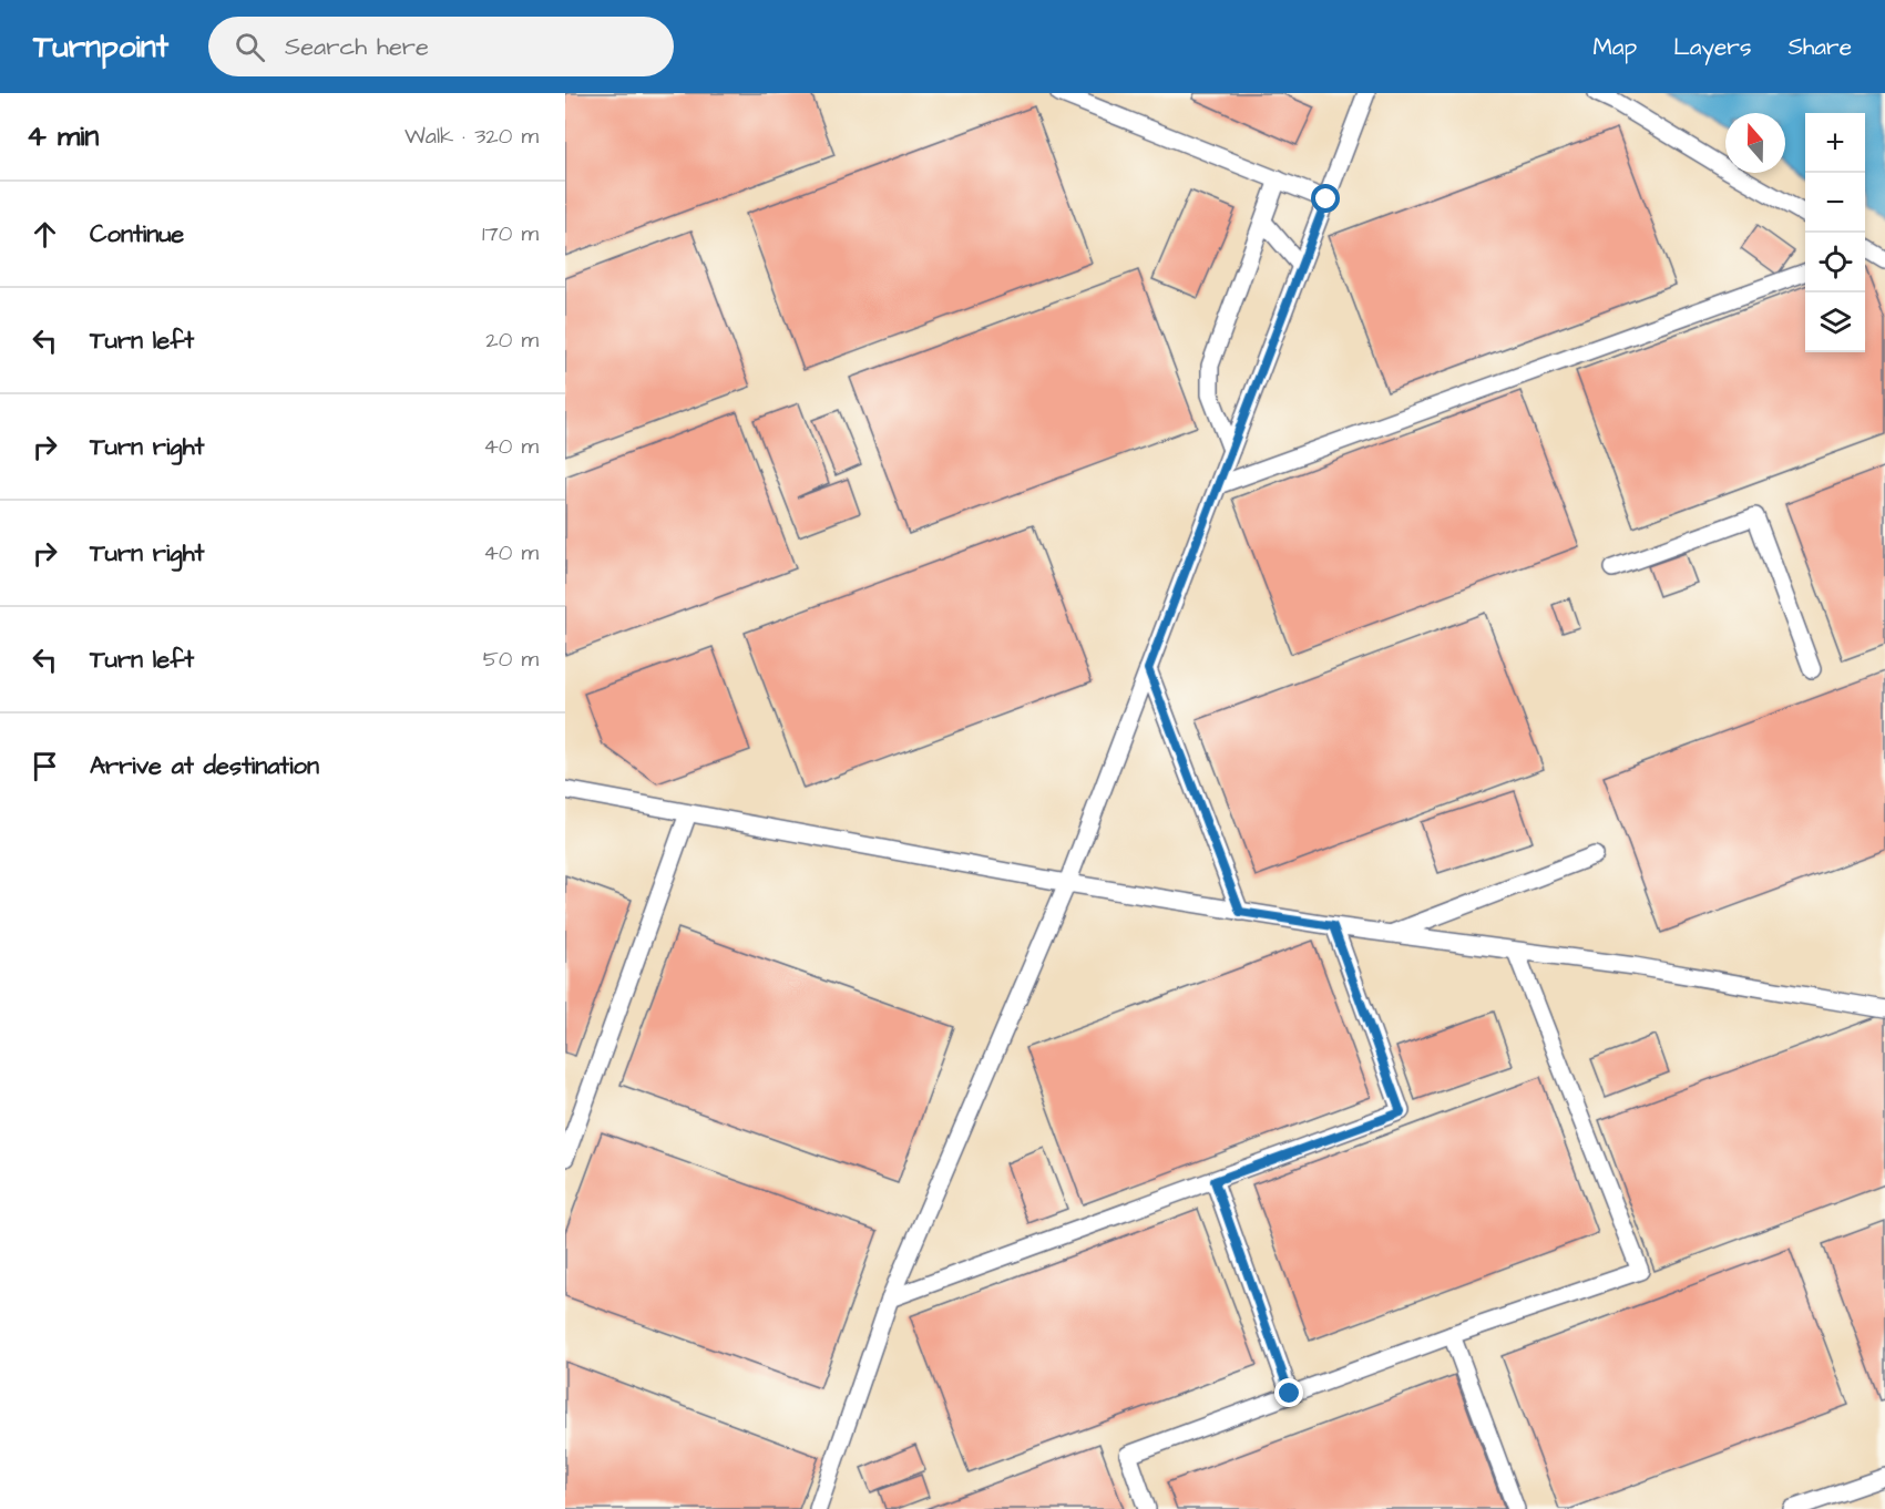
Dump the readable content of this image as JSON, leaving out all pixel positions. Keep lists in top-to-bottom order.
{
  "north": "top",
  "page": {
    "header": "Turnpoint",
    "search": "Search here",
    "nav": ["Map", "Layers", "Share"],
    "heading": ["4 min", "Walk · 320 m"],
    "map_buttons": ["+", "−"],
    "list": [
      ["Continue", "170 m"],
      ["Turn left", "20 m"],
      ["Turn right", "40 m"],
      ["Turn right", "40 m"],
      ["Turn left", "50 m"],
      "Arrive at destination"
    ]
  }
}
